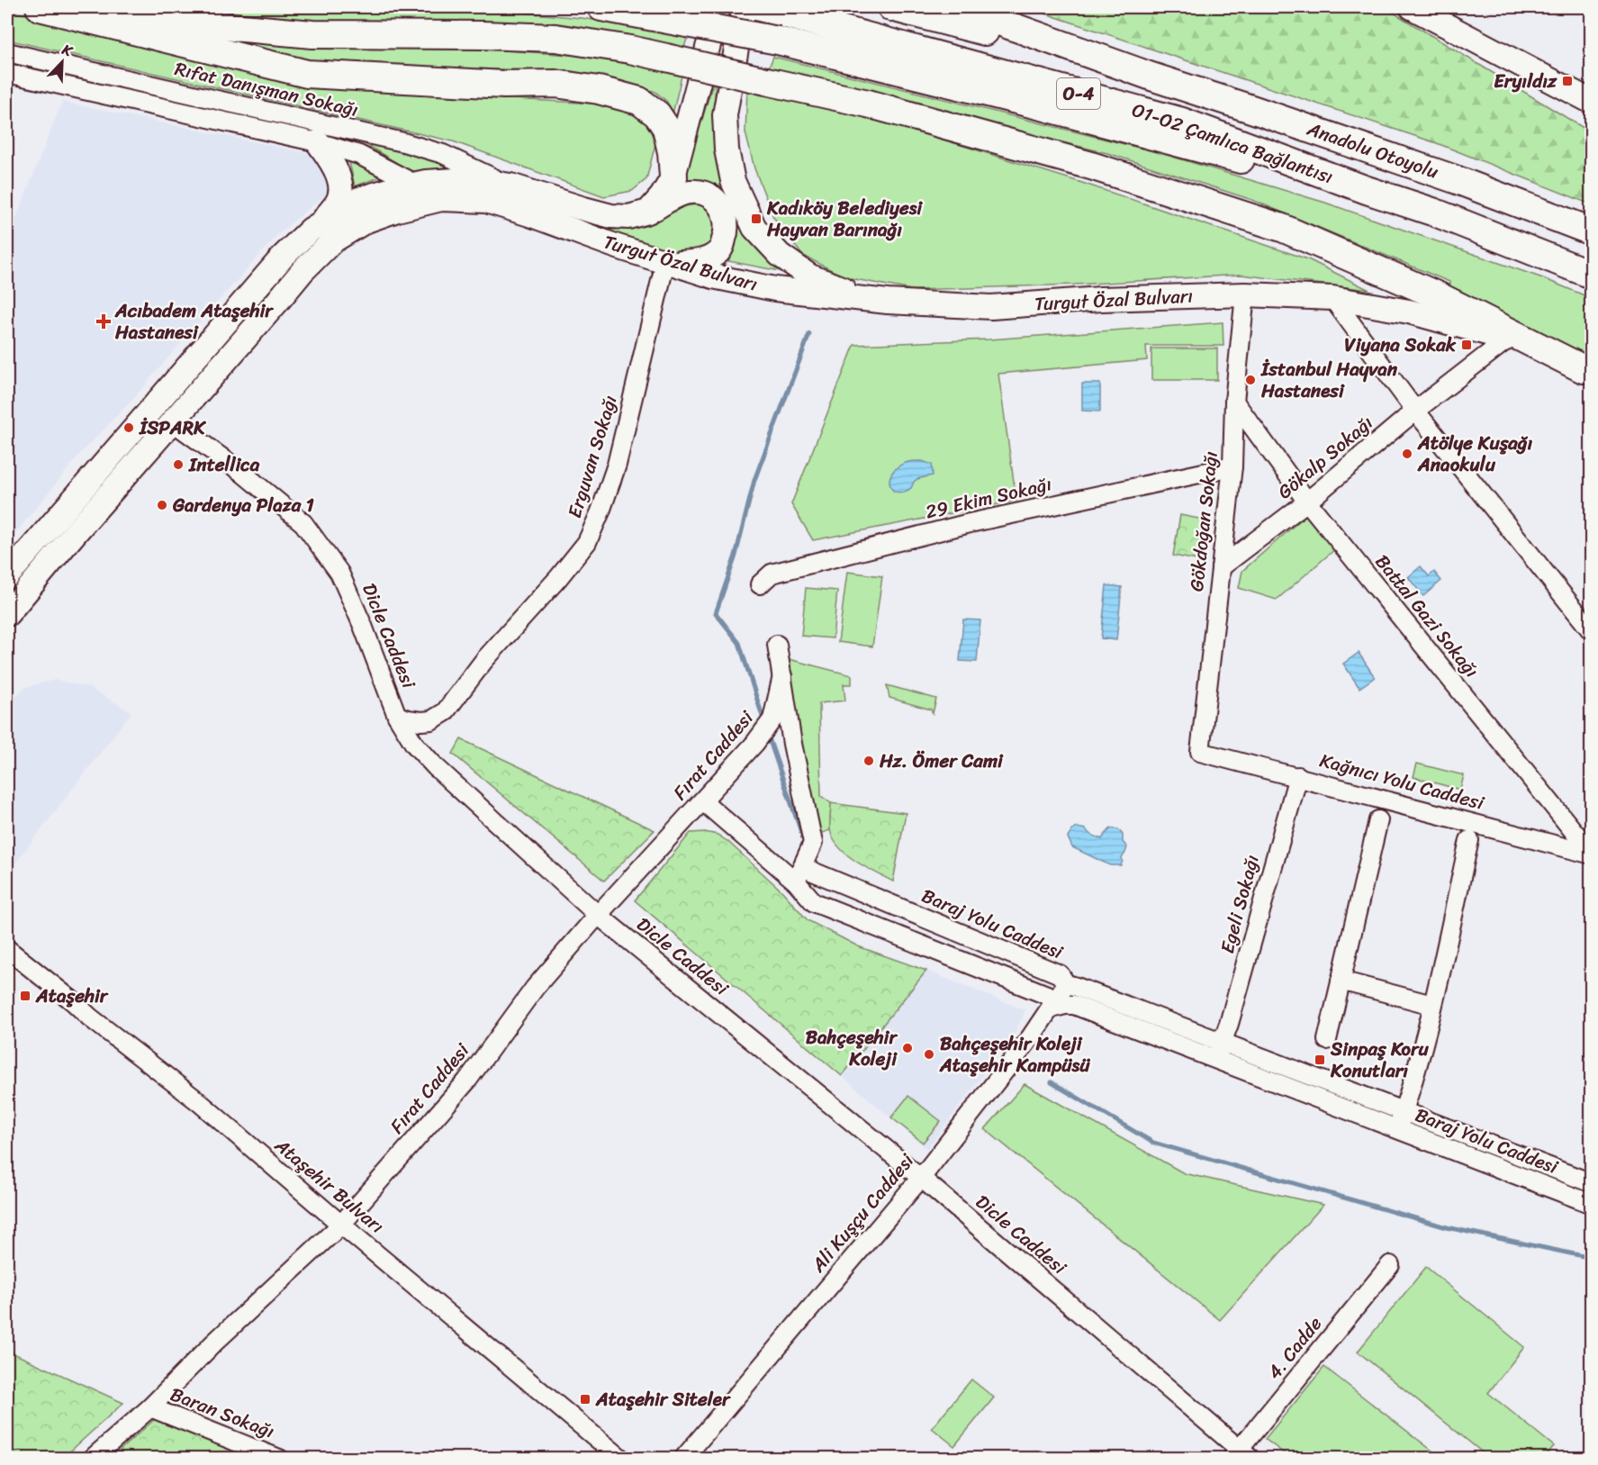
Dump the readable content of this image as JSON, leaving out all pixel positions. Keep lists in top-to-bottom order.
{
  "streets": {
    "highway": ["O-4", "O1-O2 Çamlıca Bağlantısı", "Anadolu Otoyolu"],
    "main road": ["Turgut Özal Bulvarı"],
    "street": [
      "Rıfat Danışman Sokağı",
      "Erguvan Sokağı",
      "Gökalp Sokağı",
      "29 Ekim Sokağı",
      "Gökdoğan Sokağı",
      "Battal Gazi Sokağı",
      "Dicle Caddesi",
      "Fırat Caddesi",
      "Kağnıcı Yolu Caddesi",
      "Egeli Sokağı",
      "Baraj Yolu Caddesi",
      "Ataşehir Bulvarı",
      "Ali Kuşçu Caddesi",
      "4. Cadde",
      "Baran Sokağı"
    ]
  },
  "crossings": [
    ["Rıfat Danışman Sokağı", "Turgut Özal Bulvarı"],
    ["O-4", "Anadolu Otoyolu"],
    ["O1-O2 Çamlıca Bağlantısı", "Anadolu Otoyolu"],
    ["Turgut Özal Bulvarı", "Erguvan Sokağı"],
    ["Turgut Özal Bulvarı", "Gökalp Sokağı"],
    ["Turgut Özal Bulvarı", "Gökdoğan Sokağı"],
    ["Turgut Özal Bulvarı", "Dicle Caddesi"],
    ["Erguvan Sokağı", "Dicle Caddesi"],
    ["Gökalp Sokağı", "Gökdoğan Sokağı"],
    ["Gökalp Sokağı", "Battal Gazi Sokağı"],
    ["29 Ekim Sokağı", "Gökdoğan Sokağı"],
    ["Gökdoğan Sokağı", "Battal Gazi Sokağı"],
    ["Gökdoğan Sokağı", "Kağnıcı Yolu Caddesi"],
    ["Battal Gazi Sokağı", "Kağnıcı Yolu Caddesi"],
    ["Dicle Caddesi", "Fırat Caddesi"],
    ["Dicle Caddesi", "Ali Kuşçu Caddesi"],
    ["Dicle Caddesi", "4. Cadde"],
    ["Fırat Caddesi", "Baraj Yolu Caddesi"],
    ["Fırat Caddesi", "Ataşehir Bulvarı"],
    ["Fırat Caddesi", "Baran Sokağı"],
    ["Kağnıcı Yolu Caddesi", "Egeli Sokağı"],
    ["Egeli Sokağı", "Baraj Yolu Caddesi"],
    ["Baraj Yolu Caddesi", "Ali Kuşçu Caddesi"]
  ],
  "places": {
    "transit": [
      "Eryıldız",
      "Kadıköy Belediyesi Hayvan Barınağı",
      "Viyana Sokak",
      "Ataşehir",
      "Sinpaş Koru Konutları",
      "Ataşehir Siteler"
    ],
    "health": ["Acıbadem Ataşehir Hastanesi"],
    "other": [
      "İstanbul Hayvan Hastanesi",
      "İSPARK",
      "Atölye Kuşağı Anaokulu",
      "Intellica",
      "Gardenya Plaza 1",
      "Hz. Ömer Cami",
      "Bahçeşehir Koleji",
      "Bahçeşehir Koleji Ataşehir Kampüsü"
    ]
  },
  "north": "top right"
}
